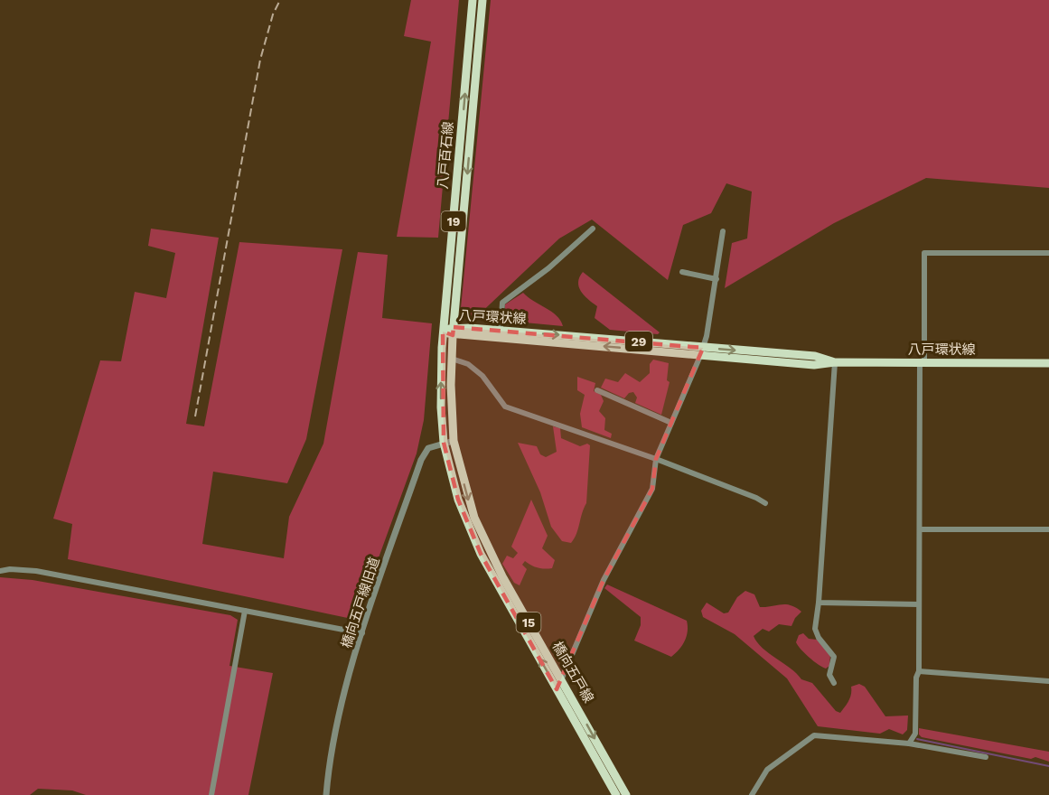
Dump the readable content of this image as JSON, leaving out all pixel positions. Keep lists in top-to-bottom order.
{
  "streets": {
    "main road": [
      "八戸百石線",
      "19",
      "八戸環状線",
      "29",
      "15",
      "橋向五戸線"
    ],
    "street": ["橋向五戸線旧道"]
  },
  "crossings": [
    ["八戸百石線", "八戸環状線"],
    ["八戸百石線", "橋向五戸線旧道"],
    ["八戸百石線", "橋向五戸線"],
    ["橋向五戸線旧道", "橋向五戸線"]
  ]
}
